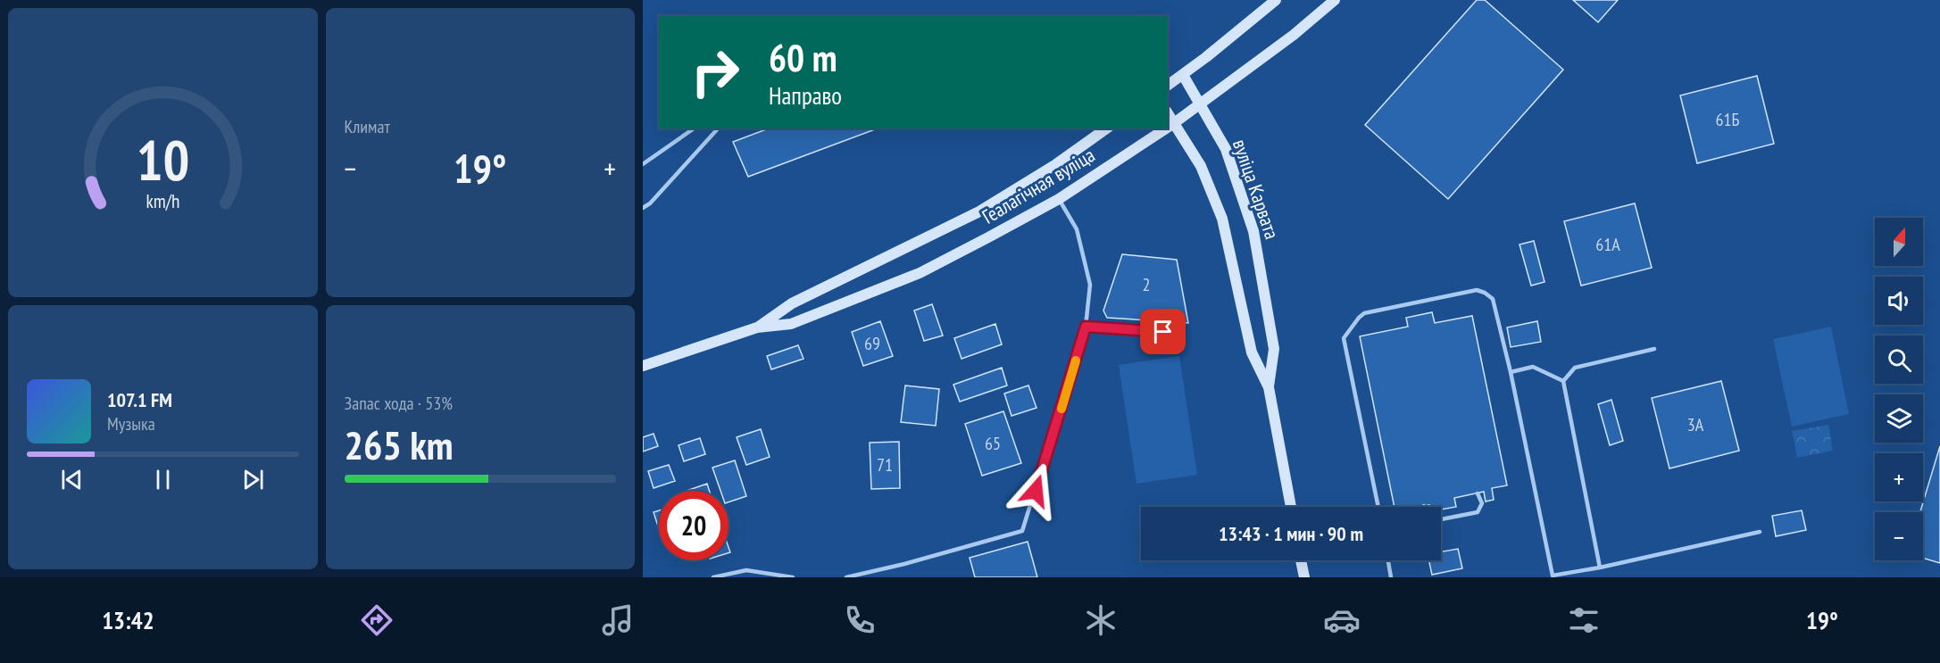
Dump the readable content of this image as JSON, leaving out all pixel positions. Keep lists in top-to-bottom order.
{
  "streets": {
    "street": ["Геалагічная вуліца", "вуліца Карвата"]
  },
  "crossings": [
    ["Геалагічная вуліца", "вуліца Карвата"]
  ],
  "house_numbers": [
    "61Б",
    "61А",
    "2",
    "69",
    "3А",
    "65",
    "71"
  ],
  "north": "top",
  "page": {
    "tile": [
      "Климат",
      ["Запас хода · 53%", "265 km"]
    ],
    "turn": ["60 m", "Направо"],
    "heat": ["−", "19°", "+"],
    "map_buttons": ["+", "−"],
    "song": ["107.1 FM", "Музыка"],
    "limit": "20",
    "trip": "13:43 · 1 мин · 90 m",
    "tabs": ["13:42", "19°"],
    "gauge": ["10", "km/h"]
  }
}
